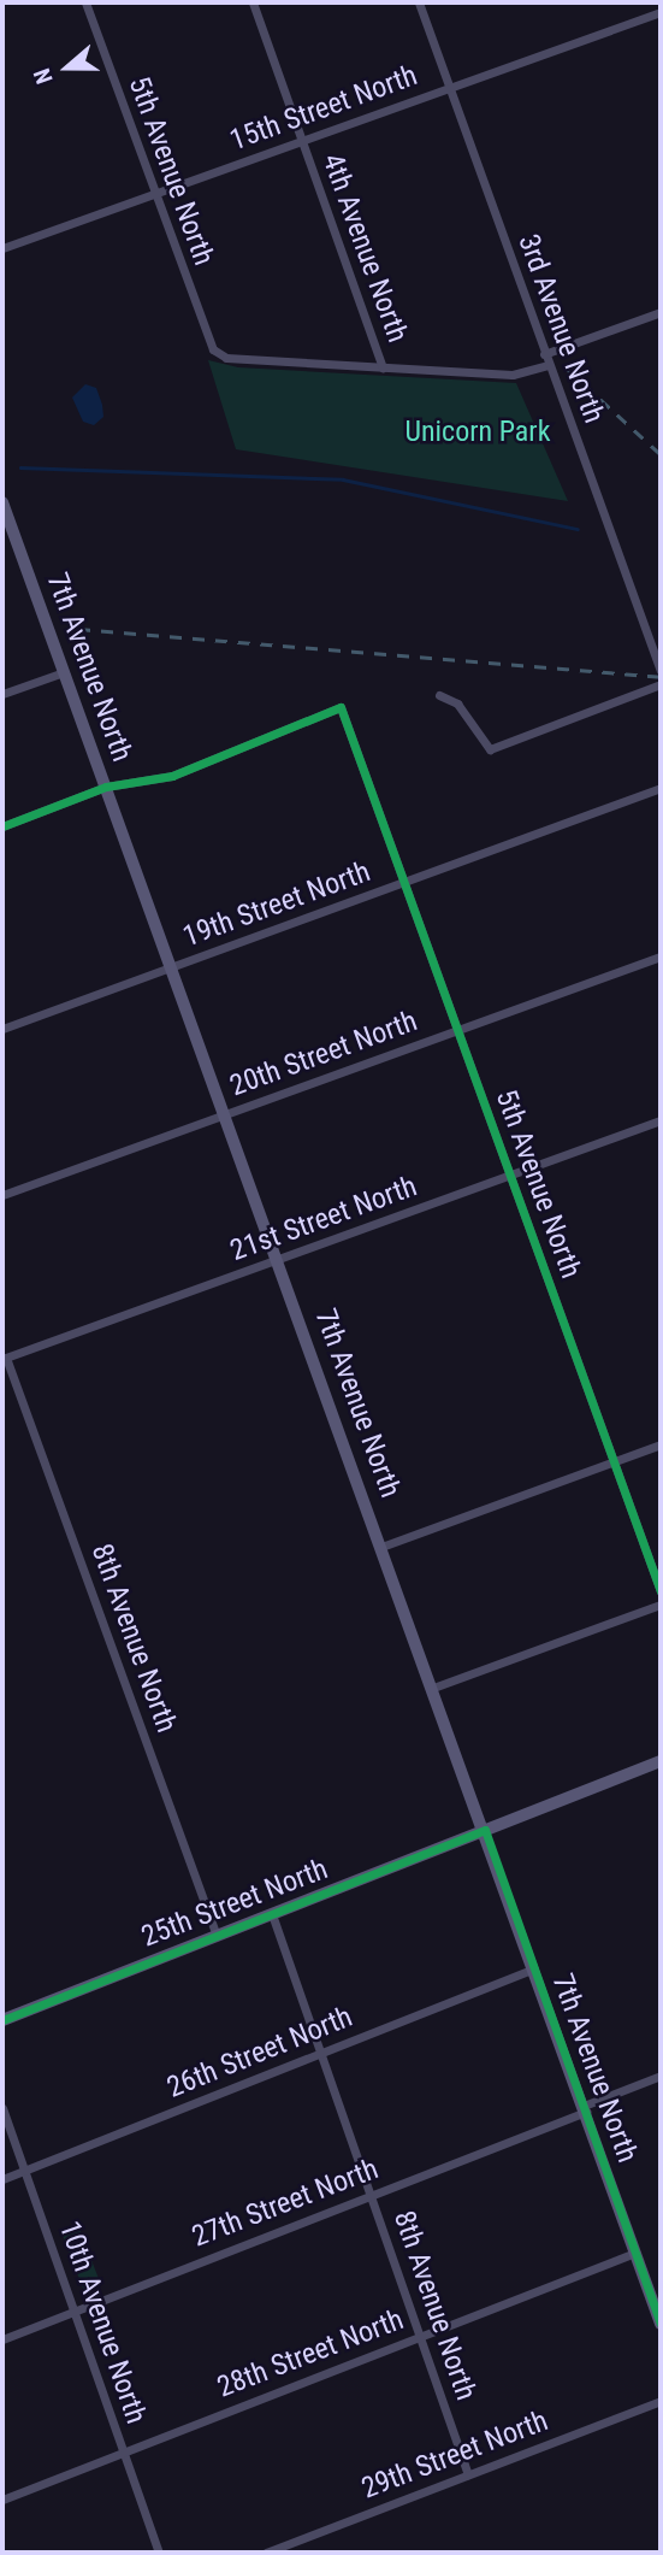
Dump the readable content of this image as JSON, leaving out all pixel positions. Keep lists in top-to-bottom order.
{
  "streets": {
    "main road": ["7th Avenue North", "25th Street North"],
    "street": [
      "15th Street North",
      "5th Avenue North",
      "4th Avenue North",
      "3rd Avenue North",
      "19th Street North",
      "20th Street North",
      "21st Street North",
      "8th Avenue North",
      "26th Street North",
      "27th Street North",
      "10th Avenue North",
      "28th Street North",
      "29th Street North"
    ]
  },
  "crossings": [
    ["15th Street North", "5th Avenue North"],
    ["15th Street North", "4th Avenue North"],
    ["15th Street North", "3rd Avenue North"],
    ["5th Avenue North", "4th Avenue North"],
    ["5th Avenue North", "3rd Avenue North"],
    ["5th Avenue North", "7th Avenue North"],
    ["5th Avenue North", "19th Street North"],
    ["5th Avenue North", "20th Street North"],
    ["5th Avenue North", "21st Street North"],
    ["7th Avenue North", "19th Street North"],
    ["7th Avenue North", "20th Street North"],
    ["7th Avenue North", "21st Street North"],
    ["7th Avenue North", "25th Street North"],
    ["7th Avenue North", "26th Street North"],
    ["7th Avenue North", "27th Street North"],
    ["7th Avenue North", "28th Street North"],
    ["21st Street North", "8th Avenue North"],
    ["8th Avenue North", "25th Street North"],
    ["8th Avenue North", "26th Street North"],
    ["8th Avenue North", "27th Street North"],
    ["8th Avenue North", "28th Street North"],
    ["8th Avenue North", "29th Street North"],
    ["26th Street North", "10th Avenue North"],
    ["27th Street North", "10th Avenue North"],
    ["10th Avenue North", "28th Street North"]
  ],
  "parks": ["Unicorn Park"],
  "north": "left"
}
